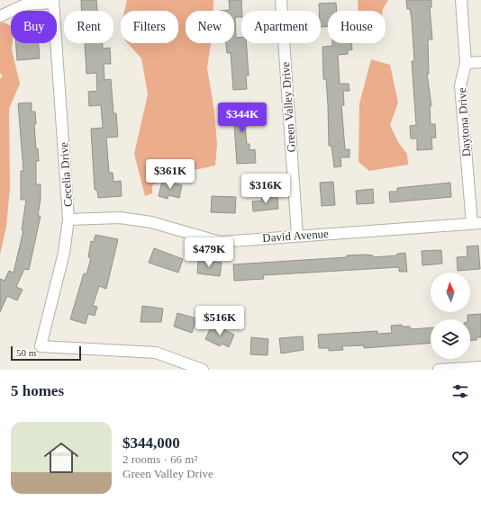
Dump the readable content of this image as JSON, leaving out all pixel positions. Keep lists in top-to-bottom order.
{
  "streets": {
    "street": [
      "Green Valley Drive",
      "Daytona Drive",
      "Cecelia Drive",
      "David Avenue"
    ]
  },
  "crossings": [
    ["Green Valley Drive", "David Avenue"],
    ["Daytona Drive", "David Avenue"],
    ["Cecelia Drive", "David Avenue"]
  ],
  "scale_bar": "50 m",
  "north": "top",
  "page": {
    "chip": [
      "Buy",
      "Rent",
      "Filters",
      "New",
      "Apartment",
      "House"
    ],
    "price": [
      "$344K",
      "$361K",
      "$316K",
      "$479K",
      "$516K"
    ],
    "scale": "50 m",
    "heading": "5 homes",
    "list": [
      {
        "name": "$344,000",
        "note": "2 rooms · 66 m² · Green Valley Drive"
      }
    ]
  }
}
